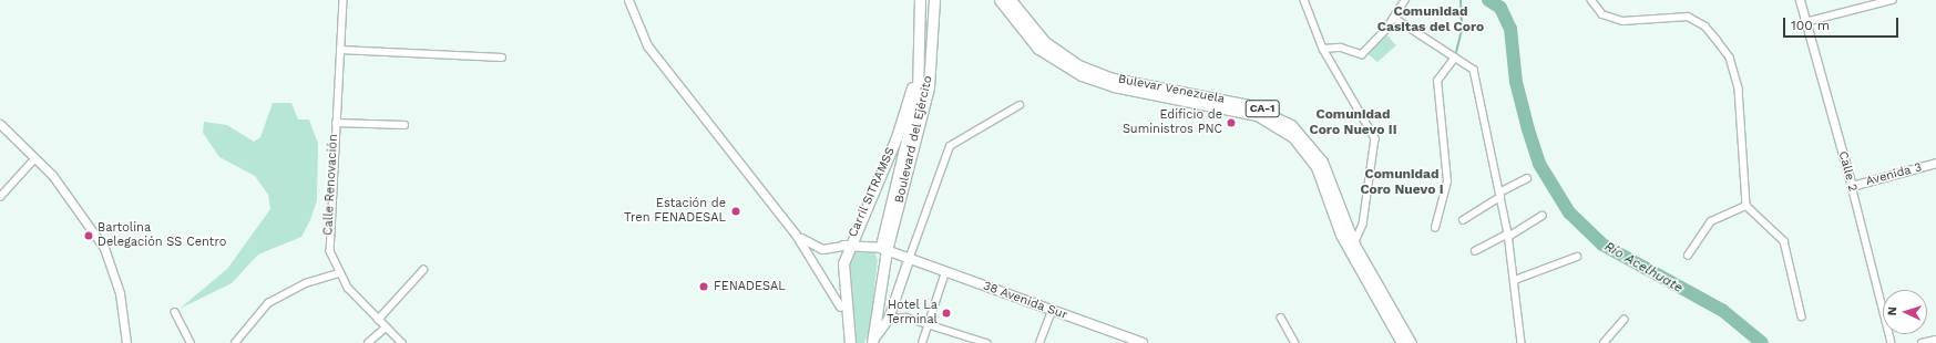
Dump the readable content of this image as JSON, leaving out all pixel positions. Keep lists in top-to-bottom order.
{
  "streets": {
    "main road": [
      "Bulevar Venezuela",
      "CA-1",
      "Boulevard del Ejército",
      "Carril SITRAMSS",
      "38 Avenida Sur"
    ],
    "street": ["Calle 2", "Avenida 3", "Calle Renovación"]
  },
  "crossings": [
    ["Boulevard del Ejército", "Carril SITRAMSS"],
    ["Boulevard del Ejército", "38 Avenida Sur"],
    ["Calle 2", "Avenida 3"],
    ["Carril SITRAMSS", "38 Avenida Sur"]
  ],
  "districts": ["Comunidad Casitas del Coro", "Comunidad Coro Nuevo II", "Comunidad Coro Nuevo I"],
  "water": ["Río Acelhuate"],
  "places": [
    "Edificio de Suministros PNC",
    "Estación de Tren FENADESAL",
    "Bartolina Delegación SS Centro",
    "FENADESAL",
    "Hotel La Terminal"
  ],
  "scale_bar": "100 m",
  "north": "left"
}
